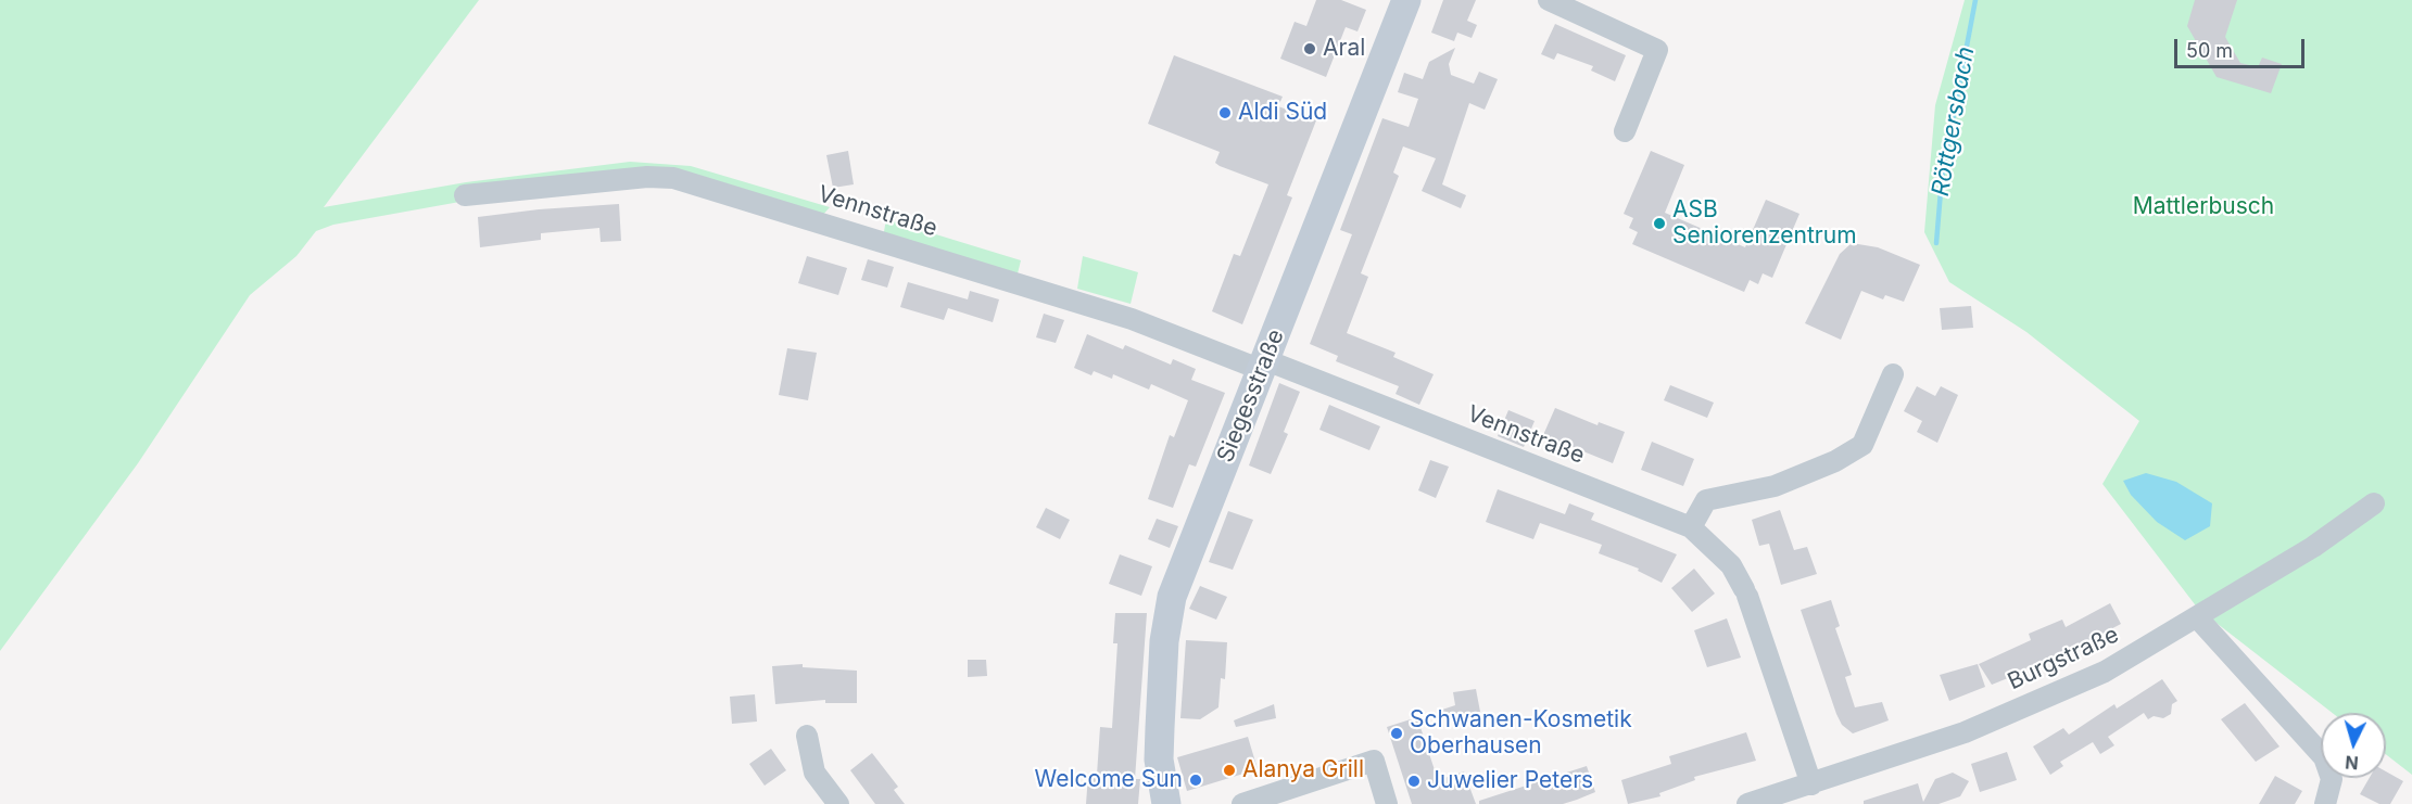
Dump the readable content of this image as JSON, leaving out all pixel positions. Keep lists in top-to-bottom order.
{
  "streets": {
    "main road": ["Siegesstraße"],
    "street": ["Vennstraße", "Burgstraße"]
  },
  "crossings": [
    ["Vennstraße", "Siegesstraße"],
    ["Vennstraße", "Burgstraße"]
  ],
  "water": ["Röttgersbach"],
  "parks": ["Mattlerbusch"],
  "places": [
    "Aral",
    "Aldi Süd",
    "ASB Seniorenzentrum",
    "Schwanen-Kosmetik Oberhausen",
    "Alanya Grill",
    "Welcome Sun",
    "Juwelier Peters"
  ],
  "scale_bar": "50 m",
  "north": "bottom"
}
